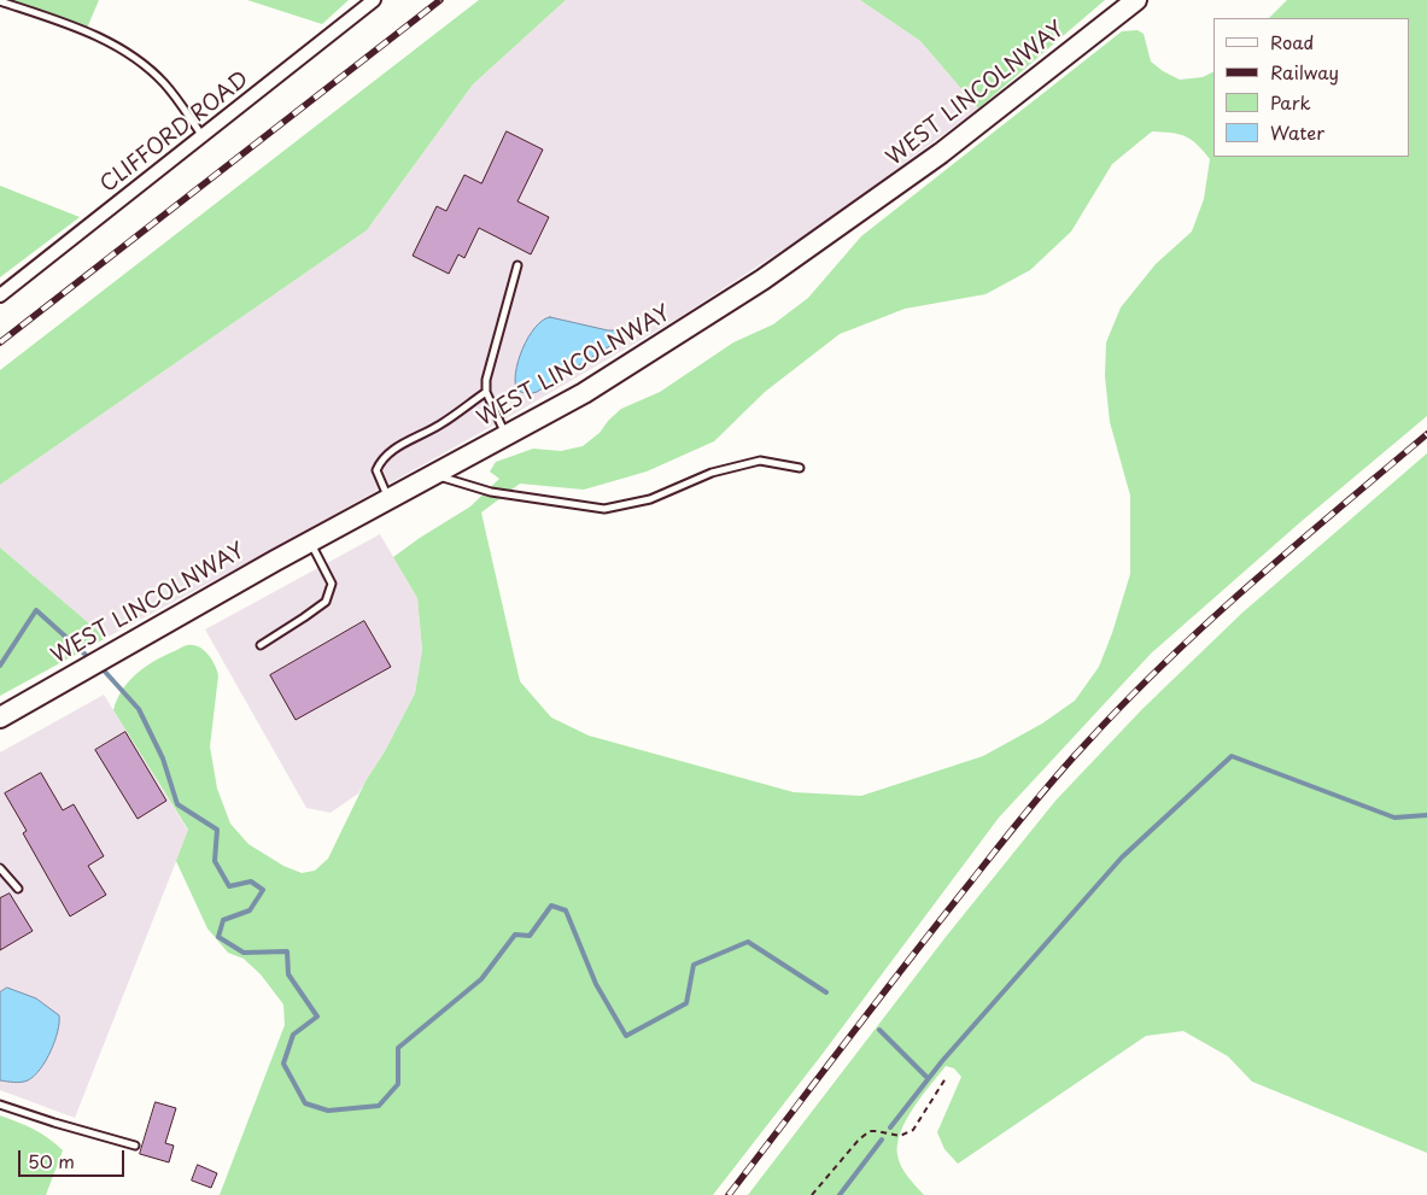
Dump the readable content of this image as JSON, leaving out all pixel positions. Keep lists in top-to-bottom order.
{
  "streets": {
    "main road": ["WEST LINCOLNWAY"],
    "street": ["CLIFFORD ROAD"]
  },
  "legend": [
    "Road",
    "Railway",
    "Park",
    "Water"
  ],
  "scale_bar": "50 m"
}
